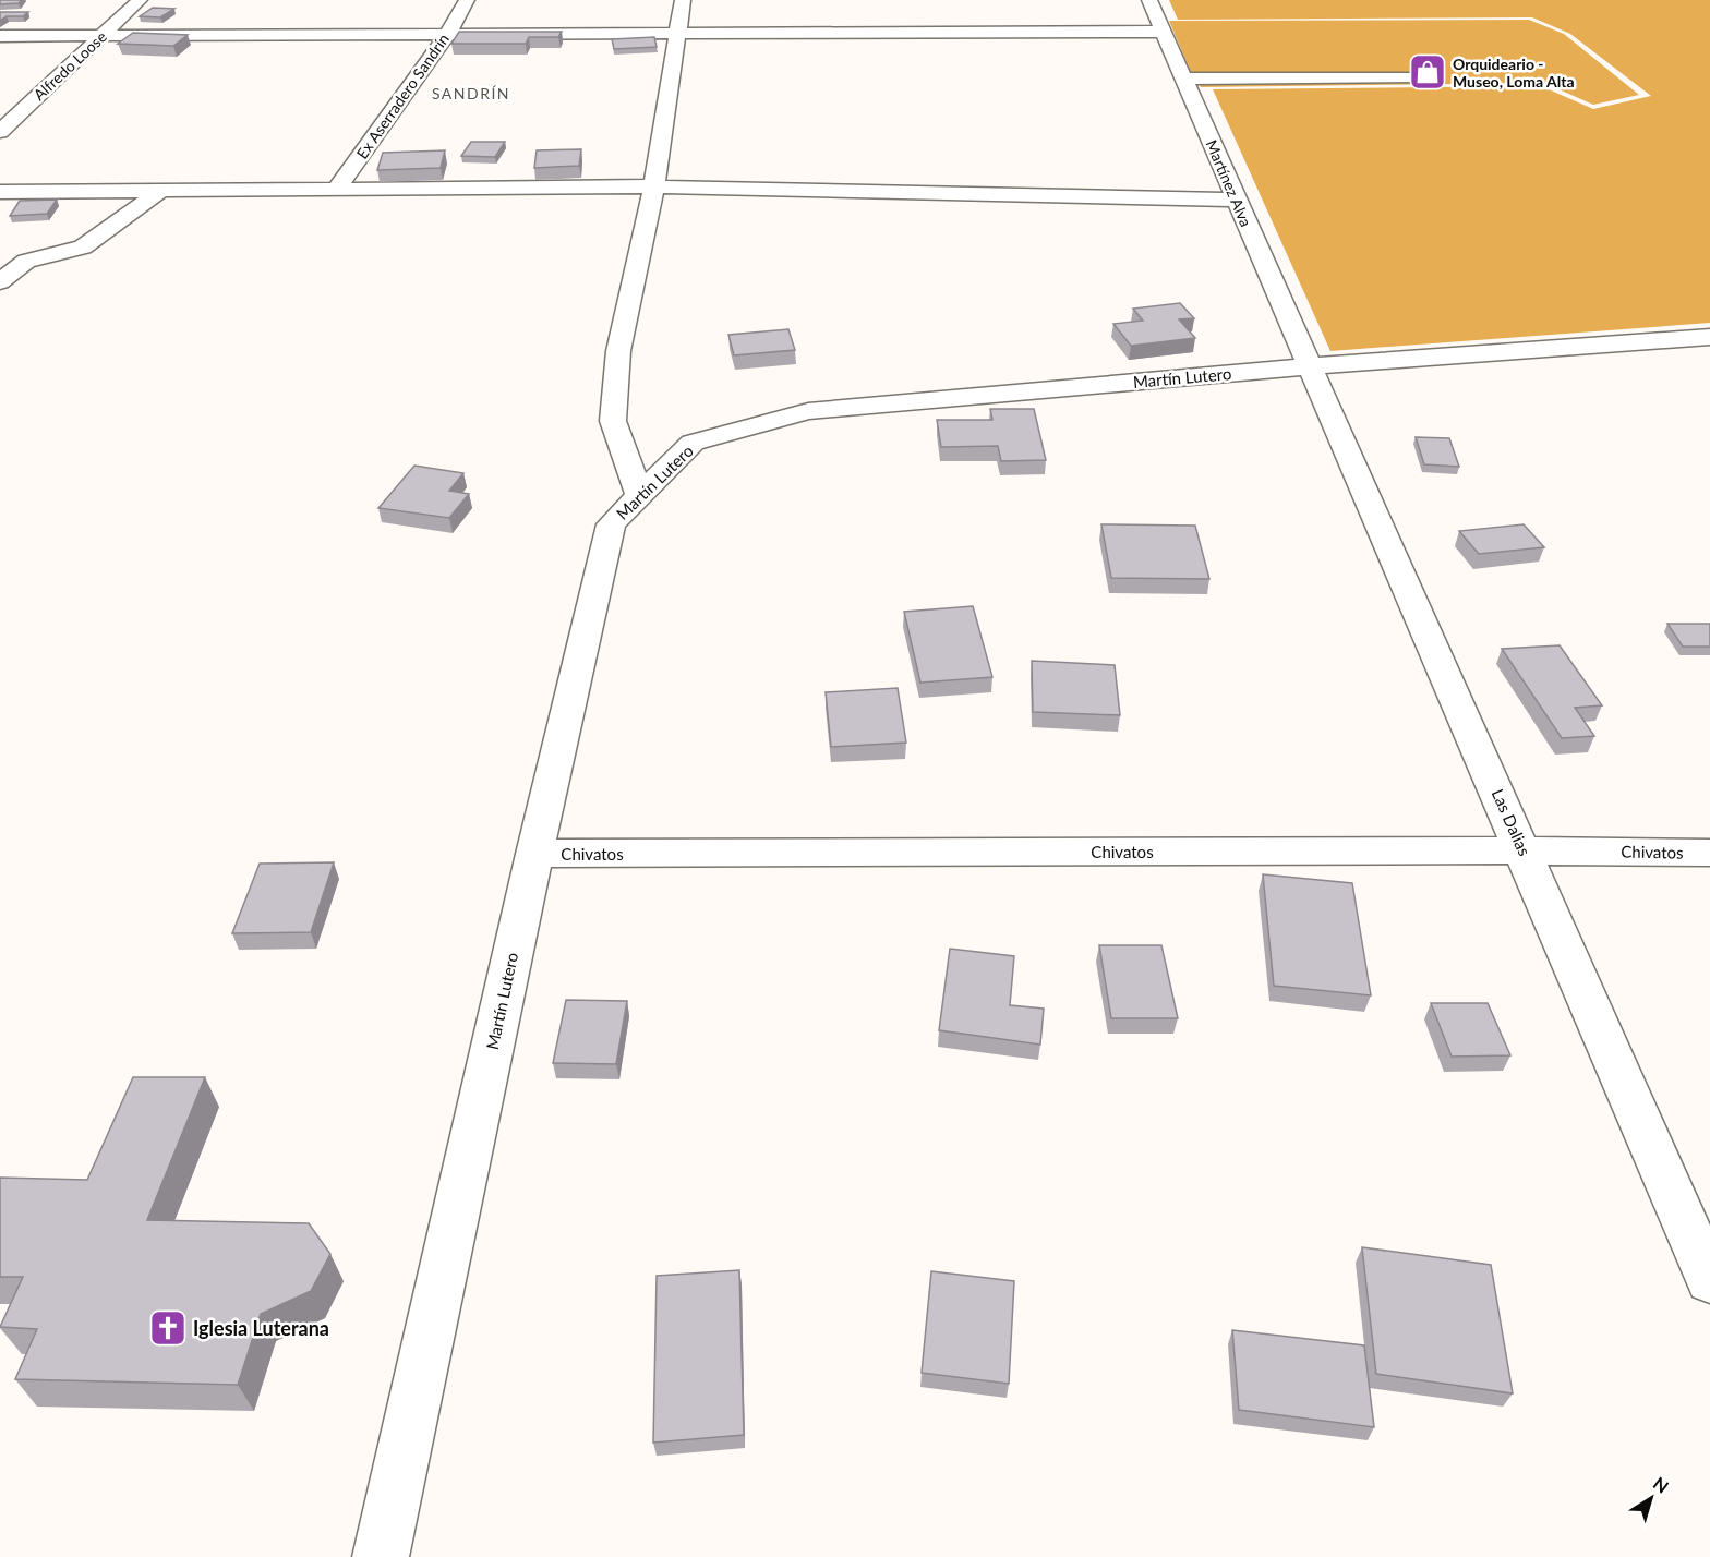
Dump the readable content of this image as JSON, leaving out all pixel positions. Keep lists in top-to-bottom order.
{
  "streets": {
    "street": [
      "Alfredo Loose",
      "Ex Aserradero Sandrín",
      "Martínez Alva",
      "Martín Lutero",
      "Las Dalias",
      "Chivatos"
    ]
  },
  "crossings": [
    ["Martínez Alva", "Martín Lutero"],
    ["Martínez Alva", "Las Dalias"],
    ["Martín Lutero", "Las Dalias"],
    ["Martín Lutero", "Chivatos"],
    ["Las Dalias", "Chivatos"]
  ],
  "districts": ["SANDRÍN"],
  "places": {
    "shop": ["Orquideario - Museo, Loma Alta"],
    "church": ["Iglesia Luterana"]
  },
  "north": "top right"
}
